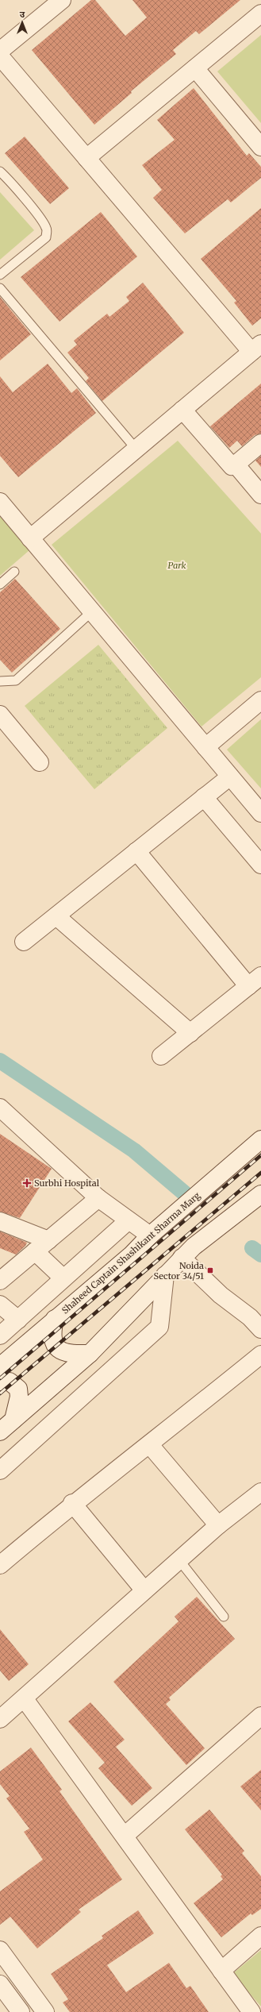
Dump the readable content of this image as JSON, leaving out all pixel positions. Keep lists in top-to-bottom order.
{
  "streets": {
    "street": ["Shaheed Captain Shashikant Sharma Marg"]
  },
  "parks": ["Park"],
  "places": {
    "health": ["Surbhi Hospital"],
    "transit": ["Noida Sector 34/51"]
  },
  "north": "top"
}
